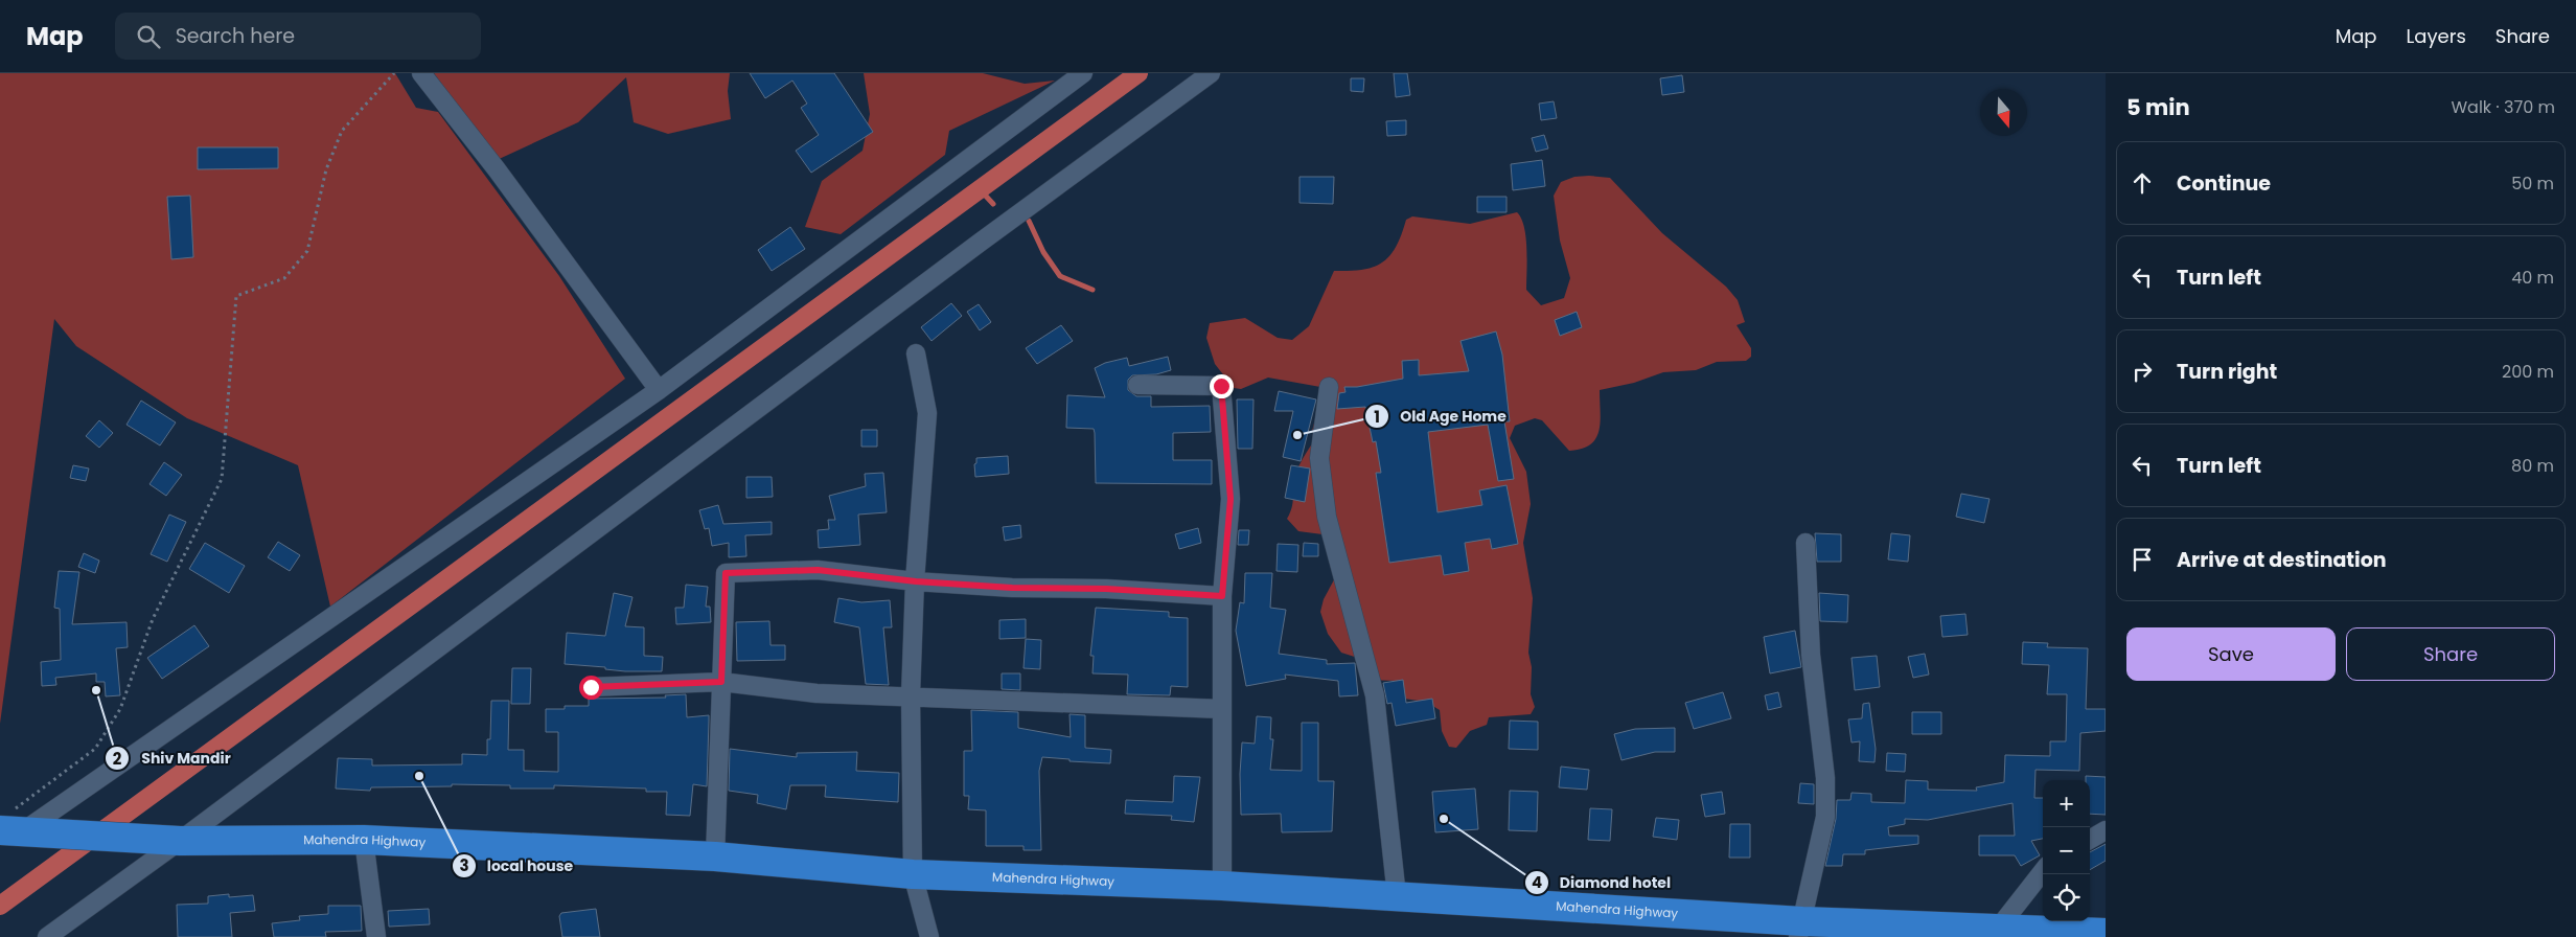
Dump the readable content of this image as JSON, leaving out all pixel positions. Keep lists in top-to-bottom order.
{
  "streets": {
    "highway": ["Mahendra Highway"]
  },
  "places": [
    "Old Age Home",
    "Shiv Mandir",
    "local house",
    "Diamond hotel"
  ],
  "north": "bottom",
  "page": {
    "header": "Map",
    "search": "Search here",
    "nav": ["Map", "Layers", "Share"],
    "heading": ["5 min", "Walk · 370 m"],
    "list": [
      ["Continue", "50 m"],
      ["Turn left", "40 m"],
      ["Turn right", "200 m"],
      ["Turn left", "80 m"],
      "Arrive at destination"
    ],
    "buttons": ["Save", "Share"],
    "map_buttons": ["+", "−"]
  }
}
